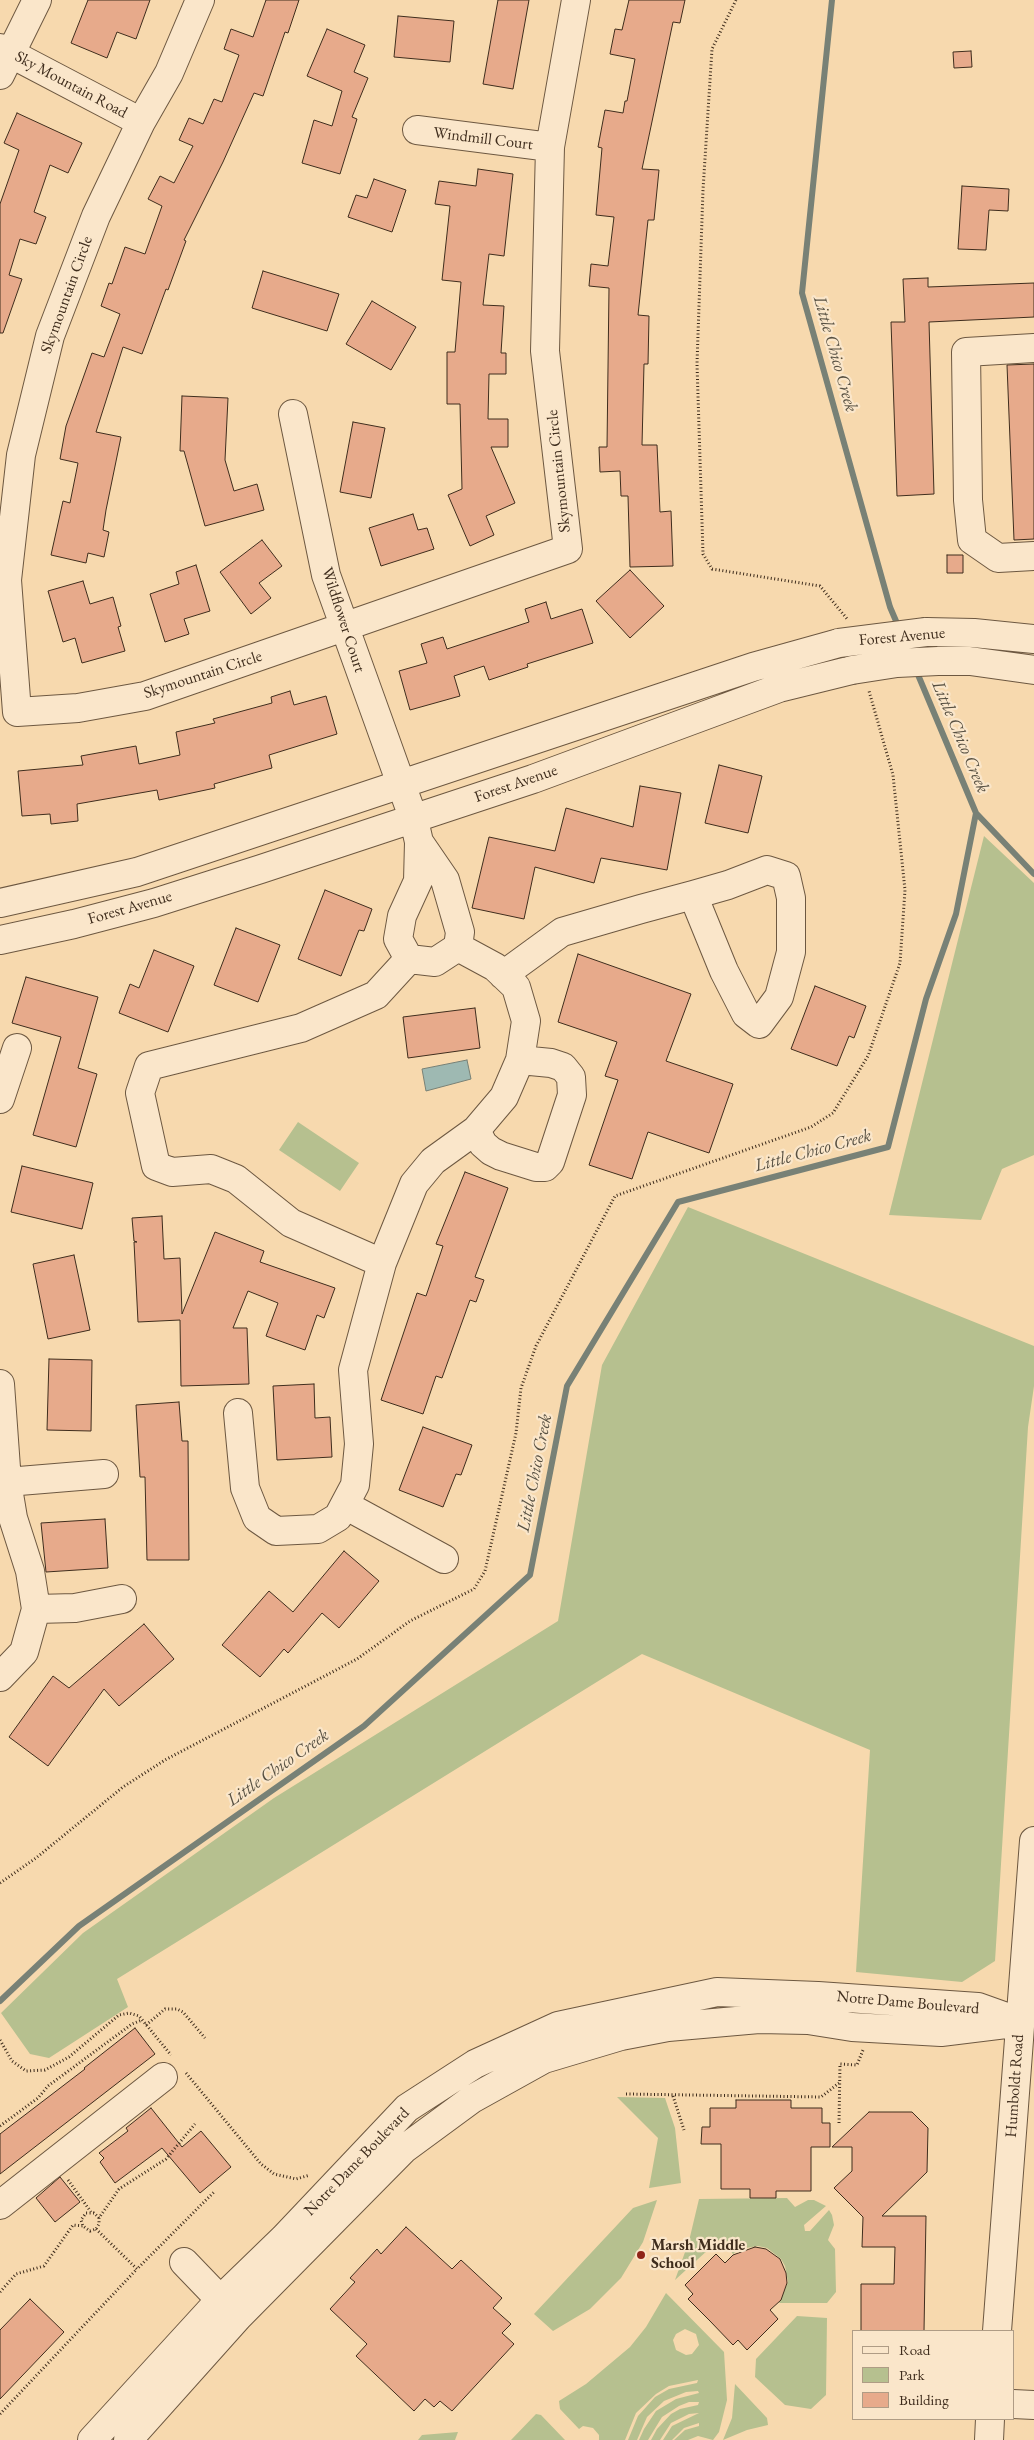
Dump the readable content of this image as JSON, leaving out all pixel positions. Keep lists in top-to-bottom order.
{
  "streets": {
    "street": [
      "Sky Mountain Road",
      "Windmill Court",
      "Skymountain Circle",
      "Wildflower Court",
      "Forest Avenue",
      "Notre Dame Boulevard",
      "Humboldt Road"
    ]
  },
  "crossings": [
    ["Sky Mountain Road", "Skymountain Circle"],
    ["Windmill Court", "Skymountain Circle"],
    ["Skymountain Circle", "Wildflower Court"],
    ["Wildflower Court", "Forest Avenue"],
    ["Notre Dame Boulevard", "Humboldt Road"]
  ],
  "water": ["Little Chico Creek"],
  "places": ["Marsh Middle School"],
  "legend": ["Road", "Park", "Building"]
}
